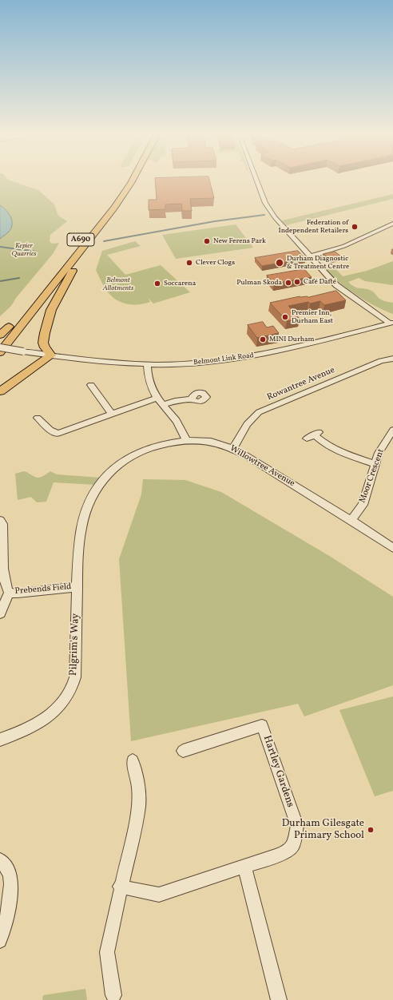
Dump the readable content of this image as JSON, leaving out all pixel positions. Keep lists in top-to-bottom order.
{
  "streets": {
    "highway": ["A690"],
    "street": [
      "Belmont Link Road",
      "Rowantree Avenue",
      "Willowtree Avenue",
      "Moor Crescent",
      "Prebends Field",
      "Pilgrim's Way",
      "Hartley Gardens"
    ]
  },
  "crossings": [
    ["Rowantree Avenue", "Willowtree Avenue"],
    ["Willowtree Avenue", "Moor Crescent"],
    ["Willowtree Avenue", "Prebends Field"],
    ["Willowtree Avenue", "Pilgrim's Way"],
    ["Prebends Field", "Pilgrim's Way"]
  ],
  "parks": ["Kepier Quarries", "Belmont Allotments"],
  "places": [
    "Federation of Independent Retailers",
    "New Ferens Park",
    "Clever Clogs",
    "Durham Diagnostic & Treatment Centre",
    "Café Dafté",
    "Pulman Skoda",
    "Soccarena",
    "Premier Inn, Durham East",
    "MINI Durham",
    "Durham Gilesgate Primary School"
  ]
}
